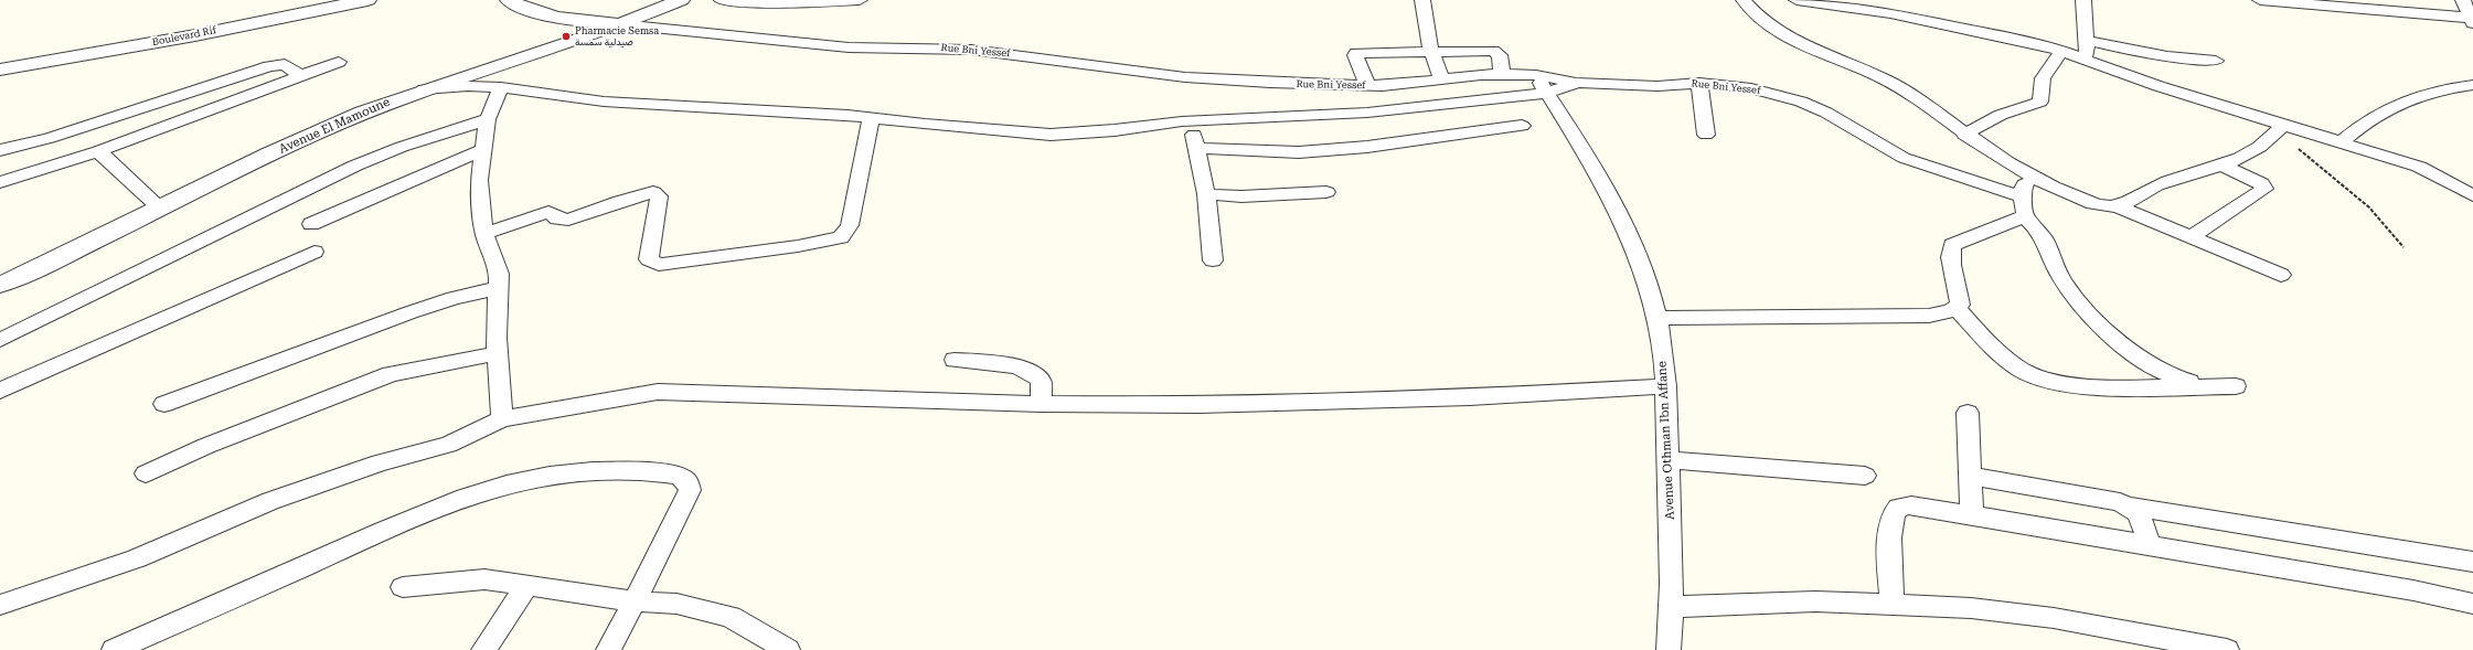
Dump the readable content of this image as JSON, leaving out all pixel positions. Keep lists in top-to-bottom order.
{
  "streets": {
    "street": [
      "Boulevard Rif",
      "Rue Bni Yessef",
      "Avenue El Mamoune",
      "Avenue Othman Ibn Affane"
    ]
  },
  "crossings": [
    ["Rue Bni Yessef", "Avenue El Mamoune"],
    ["Rue Bni Yessef", "Avenue Othman Ibn Affane"]
  ],
  "places": ["Pharmacie Semsa صيدلية سمسة"]
}
